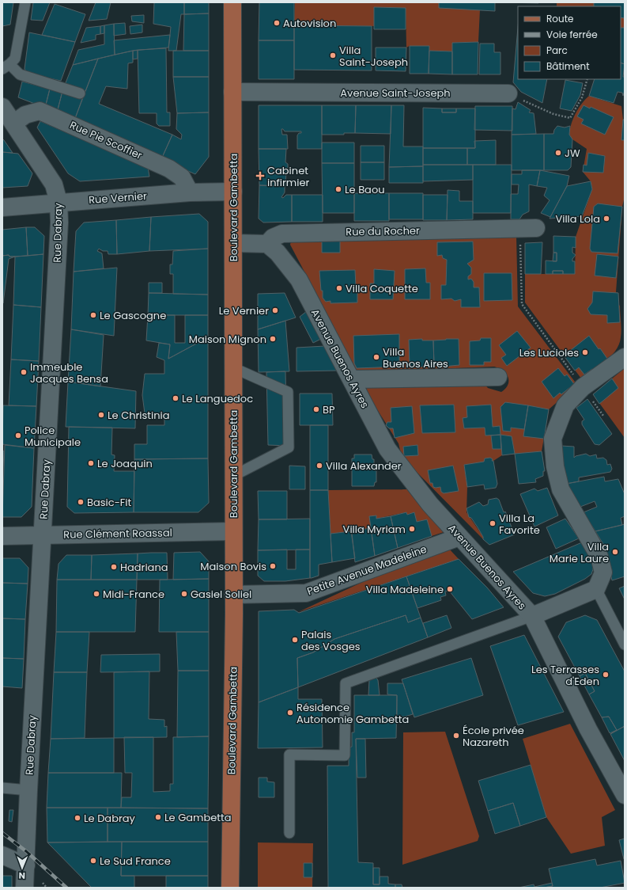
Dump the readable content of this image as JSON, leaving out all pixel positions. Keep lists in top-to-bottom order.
{
  "streets": {
    "main road": ["Boulevard Gambetta"],
    "street": [
      "Avenue Saint-Joseph",
      "Rue Pie Scoffier",
      "Rue Vernier",
      "Rue du Rocher",
      "Rue Dabray",
      "Avenue Buenos Ayres",
      "Rue Clément Roassal",
      "Petite Avenue Madeleine"
    ]
  },
  "crossings": [
    ["Avenue Saint-Joseph", "Boulevard Gambetta"],
    ["Rue Pie Scoffier", "Rue Vernier"],
    ["Rue Pie Scoffier", "Rue Dabray"],
    ["Rue Vernier", "Boulevard Gambetta"],
    ["Rue Vernier", "Rue Dabray"],
    ["Boulevard Gambetta", "Rue Clément Roassal"],
    ["Boulevard Gambetta", "Petite Avenue Madeleine"],
    ["Rue du Rocher", "Avenue Buenos Ayres"],
    ["Rue Dabray", "Rue Clément Roassal"],
    ["Avenue Buenos Ayres", "Petite Avenue Madeleine"]
  ],
  "places": {
    "other": [
      "Autovision",
      "Villa Saint-Joseph",
      "JW",
      "Le Baou",
      "Villa Lola",
      "Villa Coquette",
      "Le Vernier",
      "Le Gascogne",
      "Maison Mignon",
      "Les Lucioles",
      "Villa Buenos Aires",
      "Immeuble Jacques Bensa",
      "Le Languedoc",
      "BP",
      "Le Christinia",
      "Police Municipale",
      "Le Joaquin",
      "Villa Alexander",
      "Basic-Fit",
      "Villa La Favorite",
      "Villa Myriam",
      "Villa Marie Laure",
      "Maison Bovis",
      "Hadriana",
      "Villa Madeleine",
      "Midi-France",
      "Gasiel Soliel",
      "Palais des Vosges",
      "Les Terrasses d'Eden",
      "Résidence Autonomie Gambetta",
      "École privée Nazareth",
      "Le Gambetta",
      "Le Dabray",
      "Le Sud France"
    ],
    "health": ["Cabinet infirmier"]
  },
  "legend": [
    "Route",
    "Voie ferrée",
    "Parc",
    "Bâtiment"
  ],
  "north": "bottom"
}
